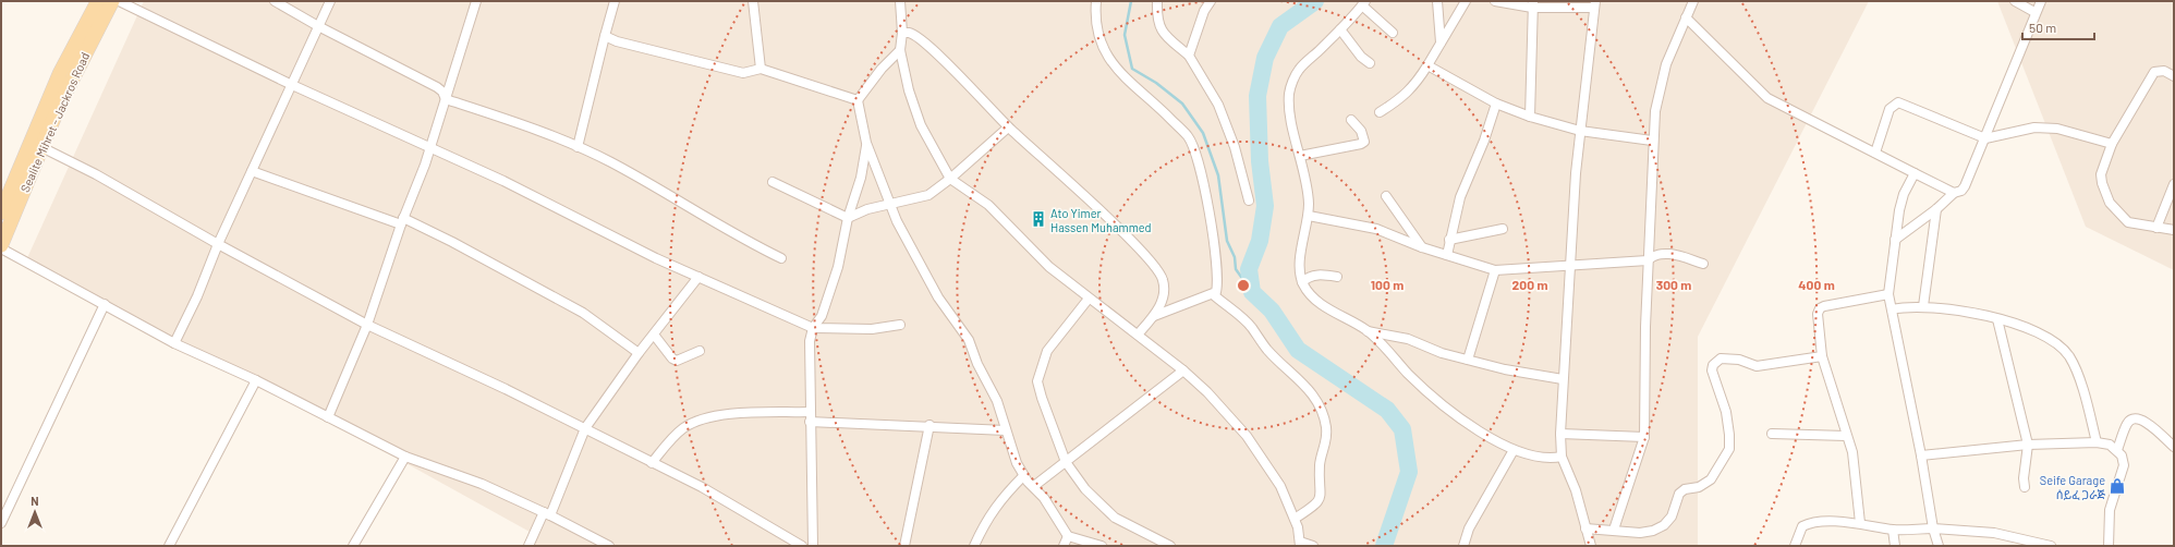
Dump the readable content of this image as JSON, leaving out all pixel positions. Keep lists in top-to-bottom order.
{
  "streets": {
    "main road": ["Sealite Mihret - Jackros Road"]
  },
  "places": {
    "building": ["Ato Yimer Hassen Muhammed"],
    "shop": ["Seife Garage ሰይፈ ጋራጅ"]
  },
  "scale_bar": "50 m",
  "north": "top",
  "rings": [
    "100 m",
    "200 m",
    "300 m",
    "400 m"
  ]
}
